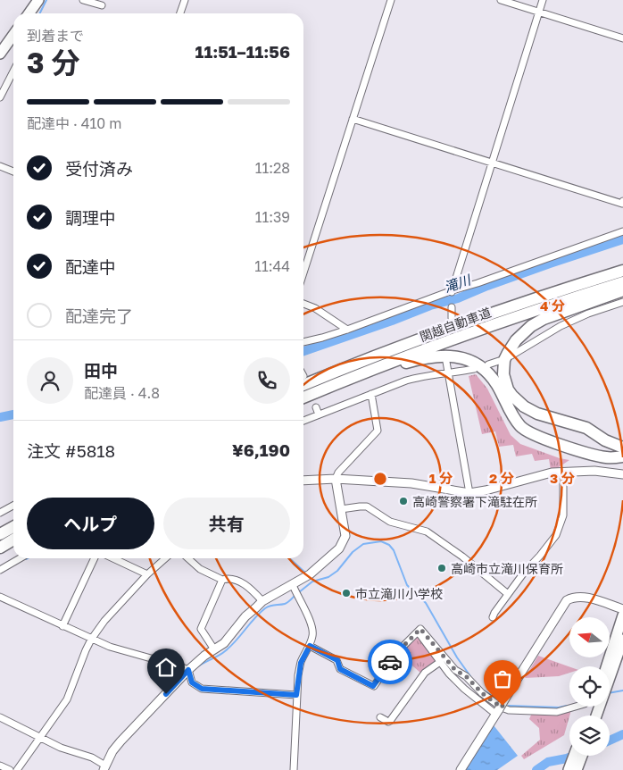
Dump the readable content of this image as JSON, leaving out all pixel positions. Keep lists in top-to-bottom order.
{
  "streets": {
    "highway": ["関越自動車道"]
  },
  "water": ["滝川"],
  "places": ["高崎警察署下滝駐在所", "高崎市立滝川保育所", "市立滝川小学校"],
  "north": "left",
  "page": {
    "heading": ["3 分", "到着まで", "11:51–11:56"],
    "panel": [
      "田中",
      "配達員 · 4.8",
      "注文 #5818",
      "¥6,190"
    ],
    "bar": "配達中 · 410 m",
    "list": [
      ["受付済み", "11:28"],
      ["調理中", "11:39"],
      ["配達中", "11:44"],
      "配達完了"
    ],
    "buttons": ["ヘルプ", "共有"]
  },
  "rings": [
    "4 分",
    "1 分",
    "2 分",
    "3 分"
  ]
}
